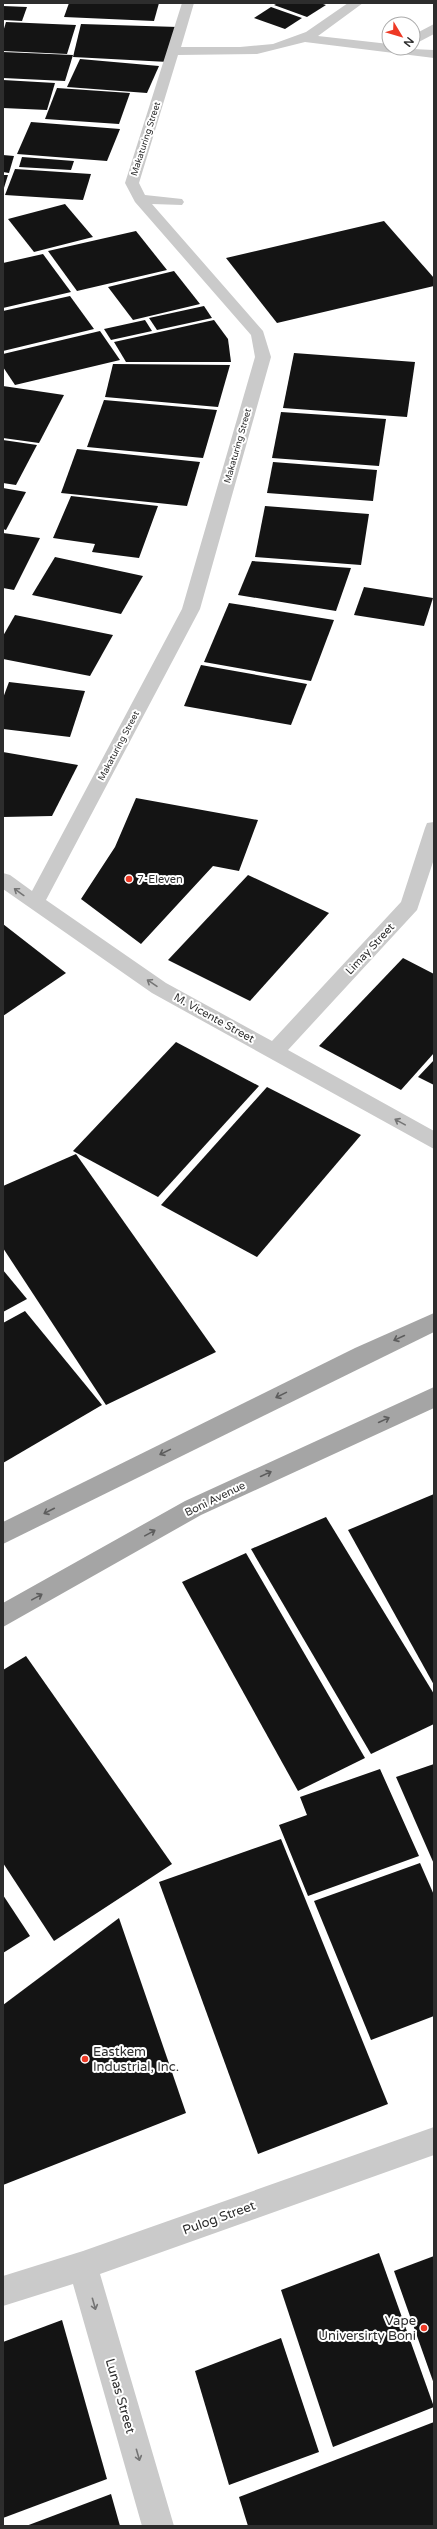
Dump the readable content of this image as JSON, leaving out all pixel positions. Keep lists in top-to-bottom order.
{
  "streets": {
    "main road": ["Boni Avenue"],
    "street": [
      "Makaturing Street",
      "Limay Street",
      "M. Vicente Street",
      "Pulog Street",
      "Lunas Street"
    ]
  },
  "crossings": [
    ["Makaturing Street", "M. Vicente Street"],
    ["Limay Street", "M. Vicente Street"],
    ["Pulog Street", "Lunas Street"]
  ],
  "one_way": ["M. Vicente Street", "Lunas Street"],
  "places": ["7-Eleven", "Eastkem Industrial, Inc.", "Vape Universirty Boni"],
  "north": "bottom right"
}
